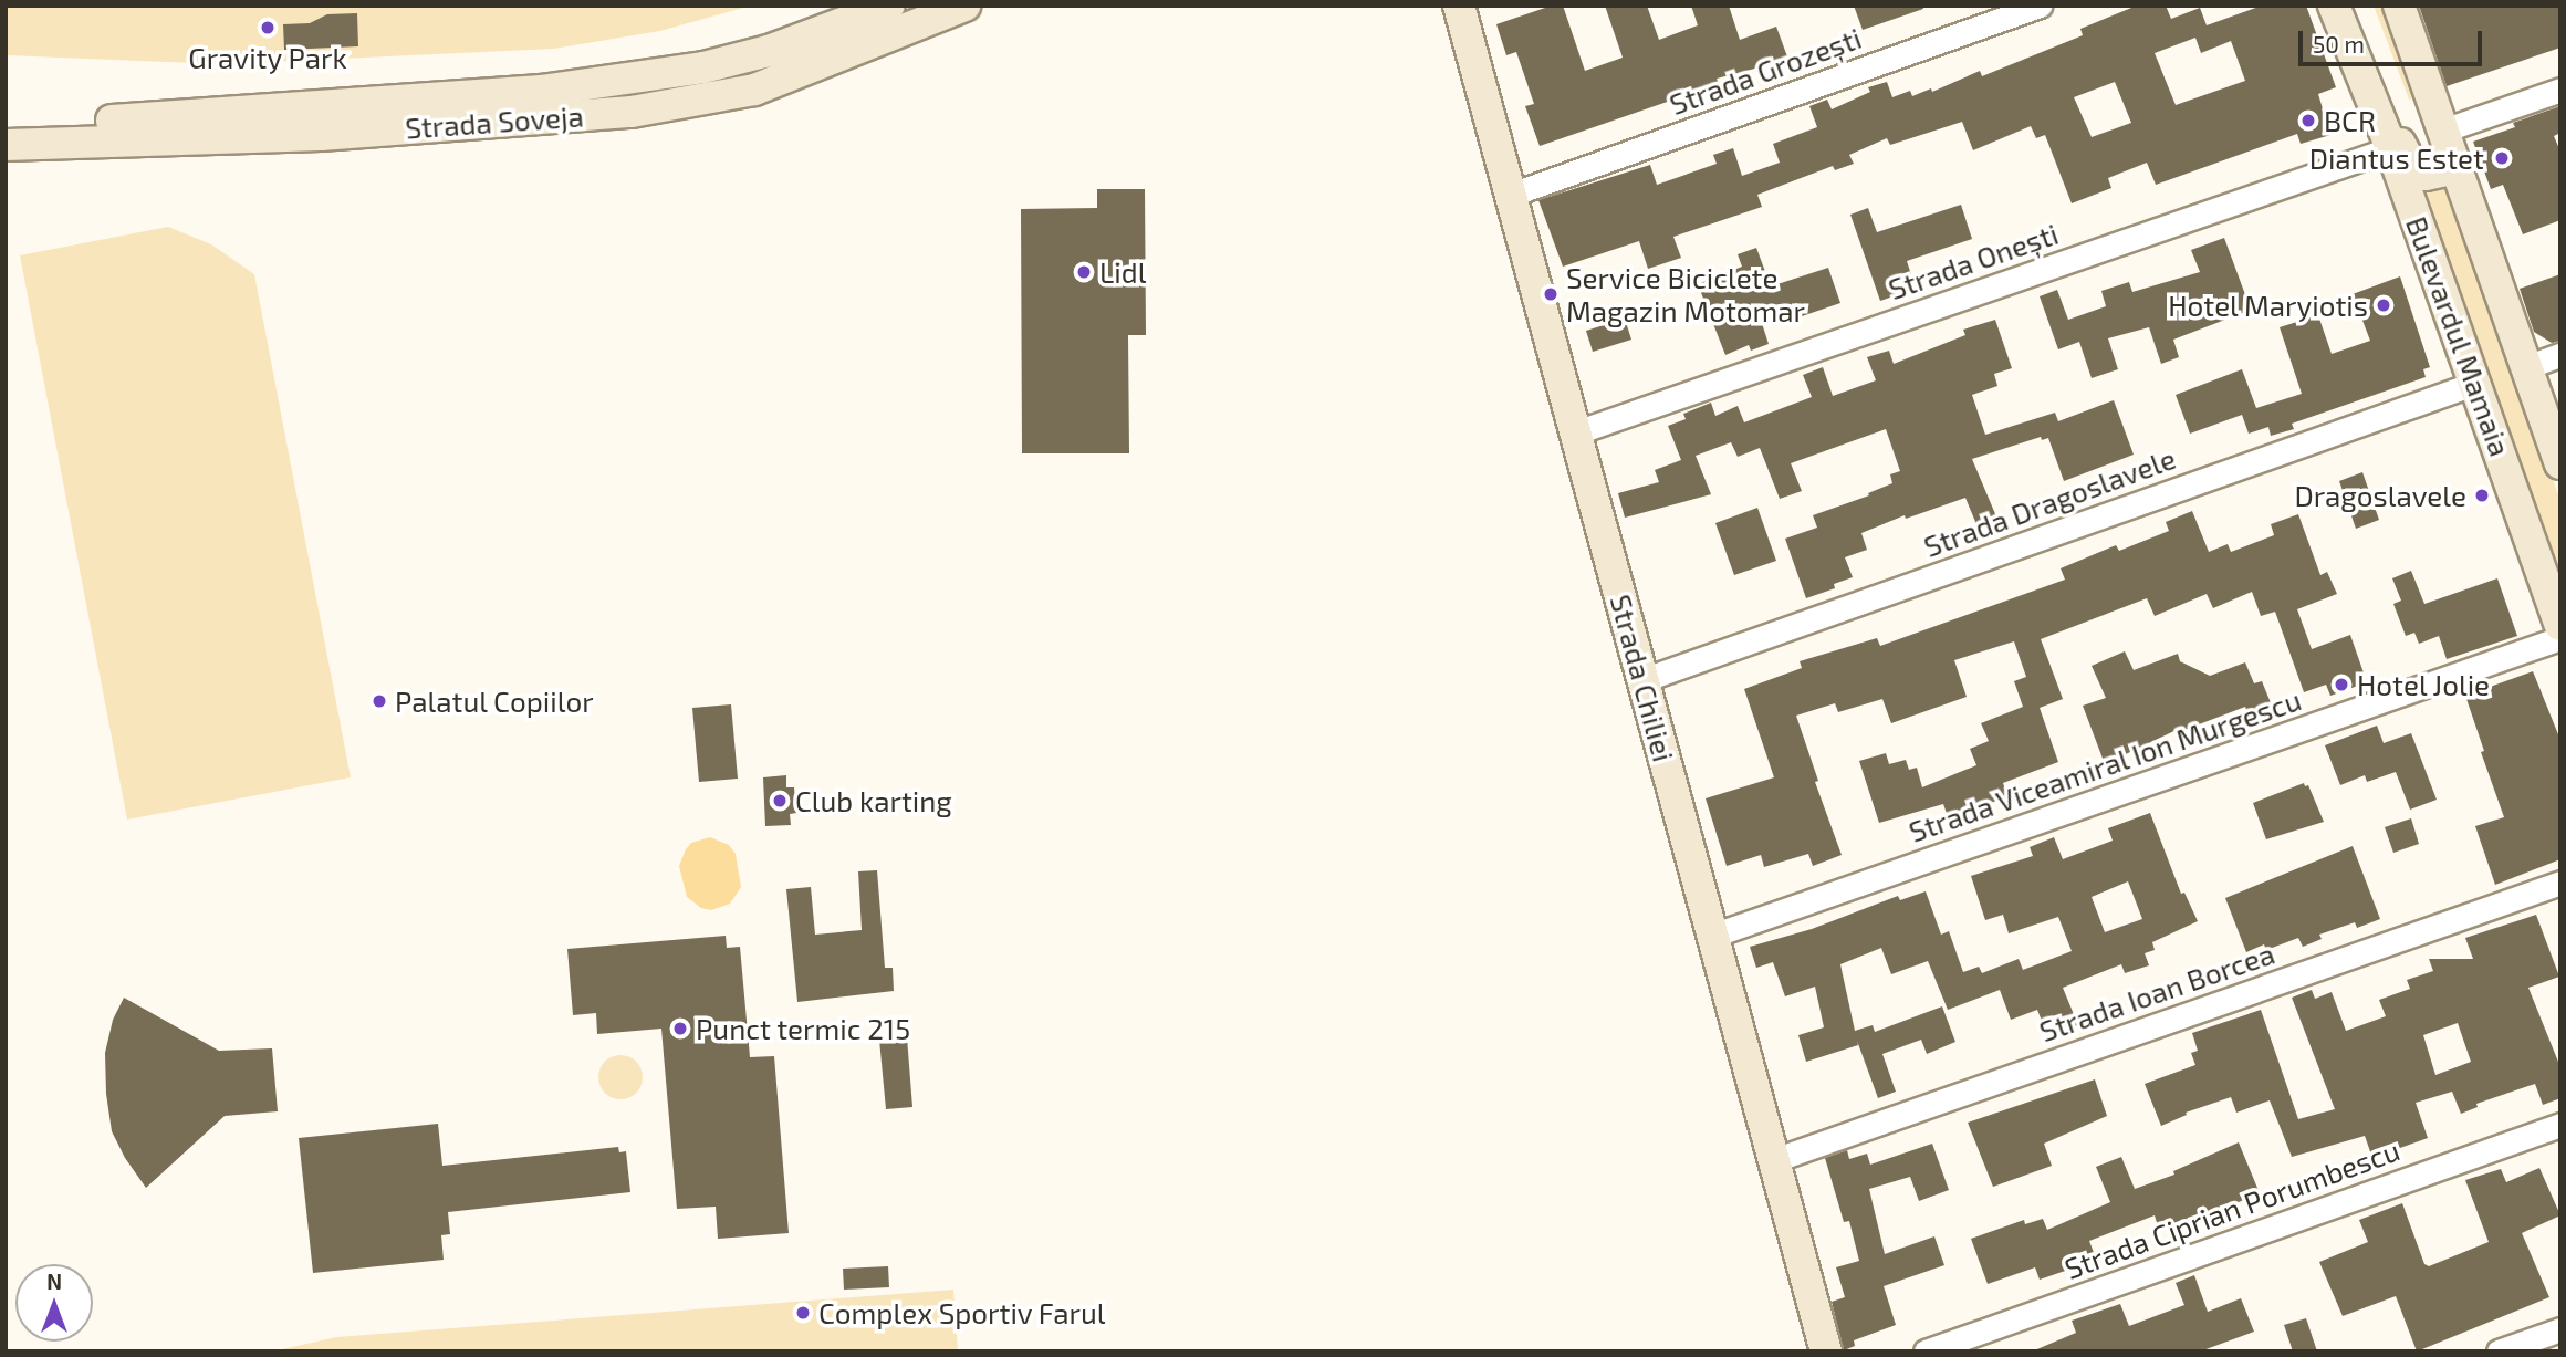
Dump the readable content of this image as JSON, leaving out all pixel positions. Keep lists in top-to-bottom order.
{
  "streets": {
    "main road": ["Strada Soveja", "Bulevardul Mamaia", "Strada Chiliei"],
    "street": [
      "Strada Grozești",
      "Strada Onești",
      "Strada Dragoslavele",
      "Strada Viceamiral Ion Murgescu",
      "Strada Ioan Borcea",
      "Strada Ciprian Porumbescu"
    ]
  },
  "crossings": [
    ["Strada Grozești", "Strada Chiliei"],
    ["Strada Onești", "Bulevardul Mamaia"],
    ["Strada Onești", "Strada Chiliei"],
    ["Bulevardul Mamaia", "Strada Dragoslavele"],
    ["Strada Dragoslavele", "Strada Chiliei"],
    ["Strada Chiliei", "Strada Viceamiral Ion Murgescu"],
    ["Strada Chiliei", "Strada Ioan Borcea"]
  ],
  "places": [
    "Gravity Park",
    "BCR",
    "Diantus Estet",
    "Lidl",
    "Service Biciclete Magazin Motomar",
    "Hotel Maryiotis",
    "Dragoslavele",
    "Hotel Jolie",
    "Palatul Copiilor",
    "Club karting",
    "Punct termic 215",
    "Complex Sportiv Farul"
  ],
  "scale_bar": "50 m",
  "north": "top"
}
